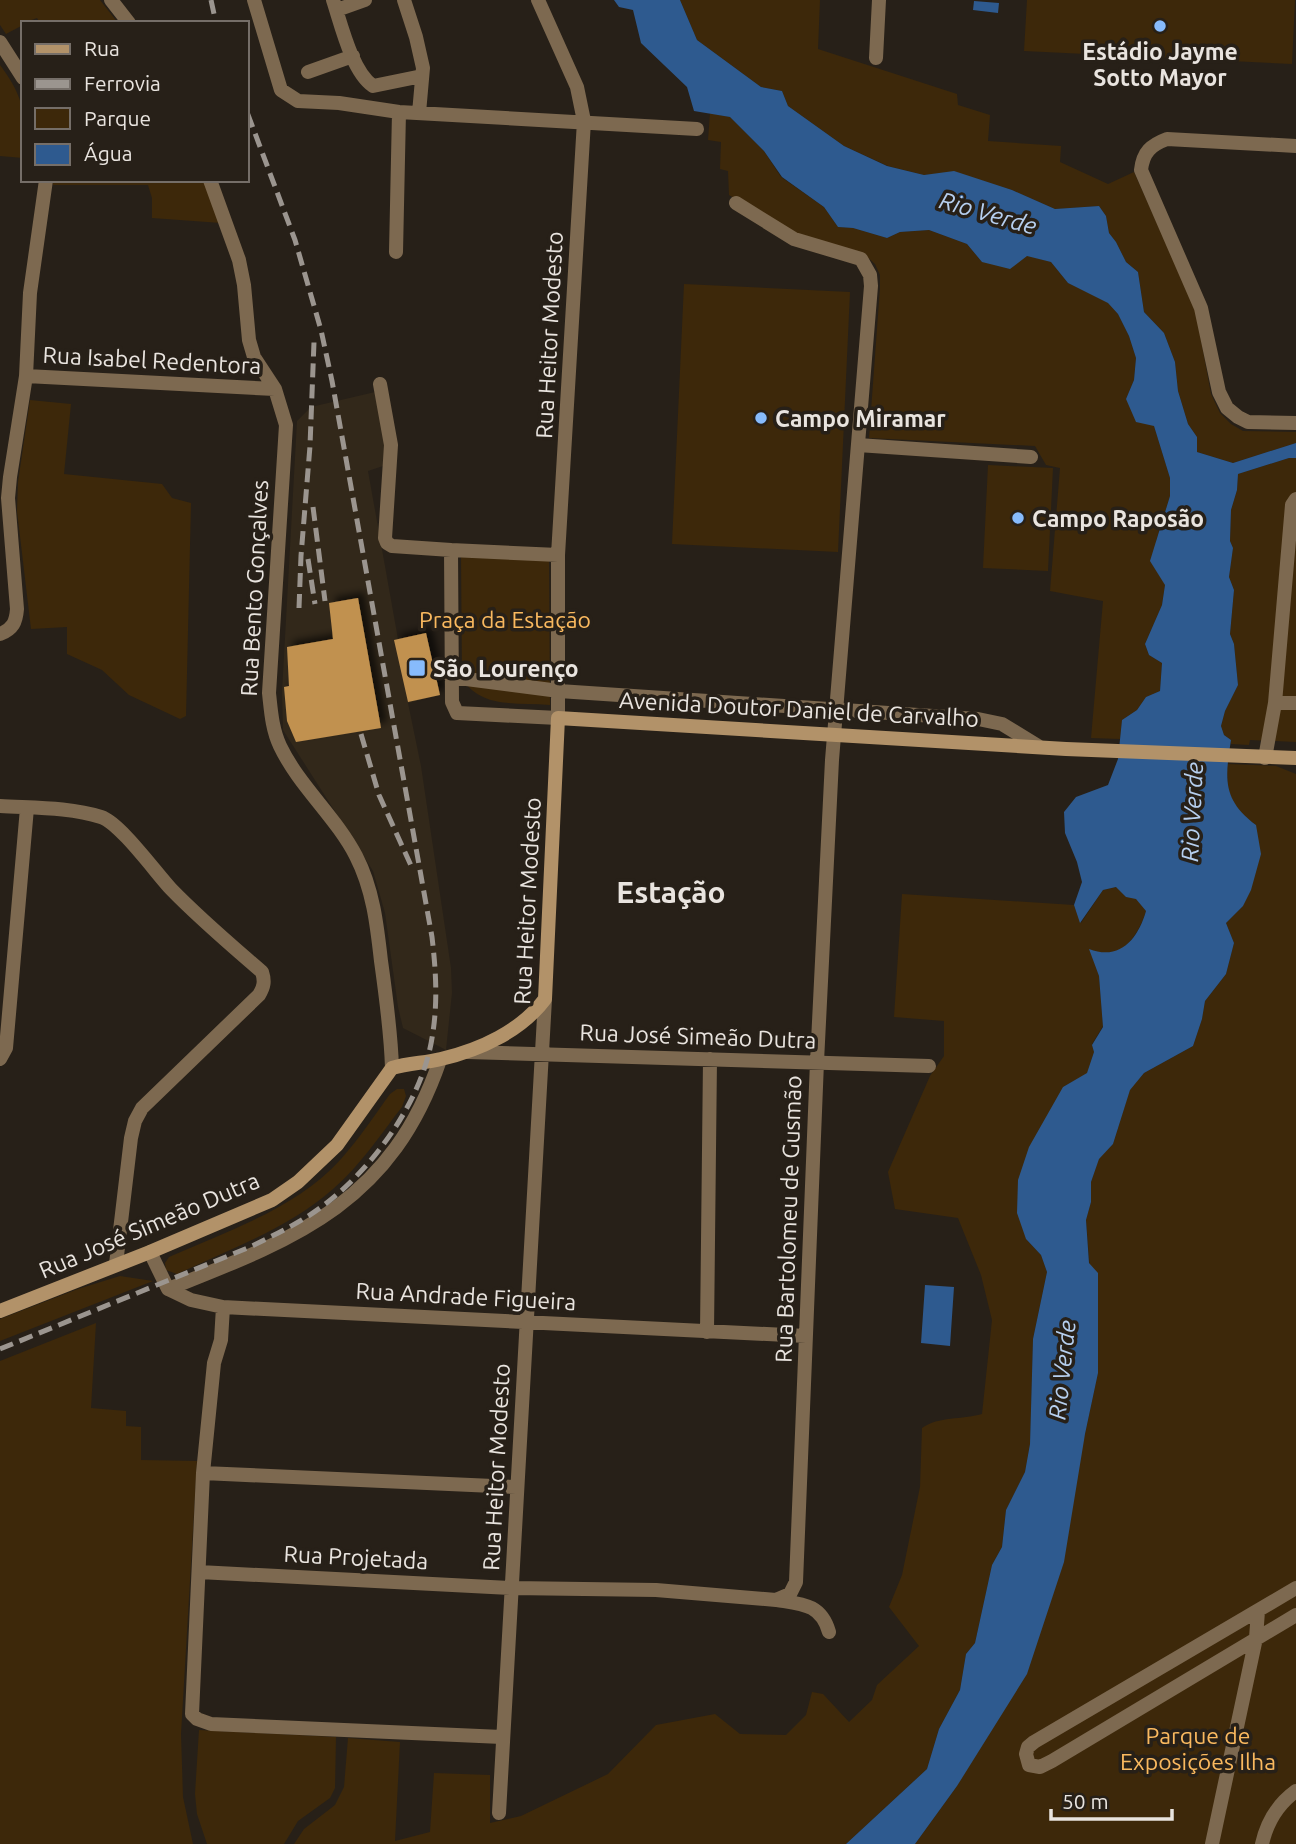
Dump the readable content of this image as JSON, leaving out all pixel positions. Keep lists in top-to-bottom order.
{
  "streets": {
    "main road": ["Rua Heitor Modesto", "Avenida Doutor Daniel de Carvalho", "Rua José Simeão Dutra"],
    "street": [
      "Rua Isabel Redentora",
      "Rua Bento Gonçalves",
      "Rua Bartolomeu de Gusmão",
      "Rua Andrade Figueira",
      "Rua Projetada"
    ]
  },
  "crossings": [
    ["Rua Heitor Modesto", "Avenida Doutor Daniel de Carvalho"],
    ["Rua Heitor Modesto", "Rua José Simeão Dutra"],
    ["Rua Heitor Modesto", "Rua Andrade Figueira"],
    ["Rua Heitor Modesto", "Rua Projetada"],
    ["Rua Isabel Redentora", "Rua Bento Gonçalves"],
    ["Rua Bento Gonçalves", "Rua José Simeão Dutra"],
    ["Avenida Doutor Daniel de Carvalho", "Rua Bartolomeu de Gusmão"],
    ["Rua José Simeão Dutra", "Rua Bartolomeu de Gusmão"],
    ["Rua Bartolomeu de Gusmão", "Rua Andrade Figueira"]
  ],
  "districts": ["Estação"],
  "water": ["Rio Verde"],
  "parks": ["Praça da Estação", "Parque de Exposições Ilha"],
  "places": {
    "other": ["Estádio Jayme Sotto Mayor", "Campo Miramar", "Campo Raposão"],
    "transit": ["São Lourenço"]
  },
  "legend": [
    "Rua",
    "Ferrovia",
    "Parque",
    "Água"
  ],
  "scale_bar": "50 m"
}
